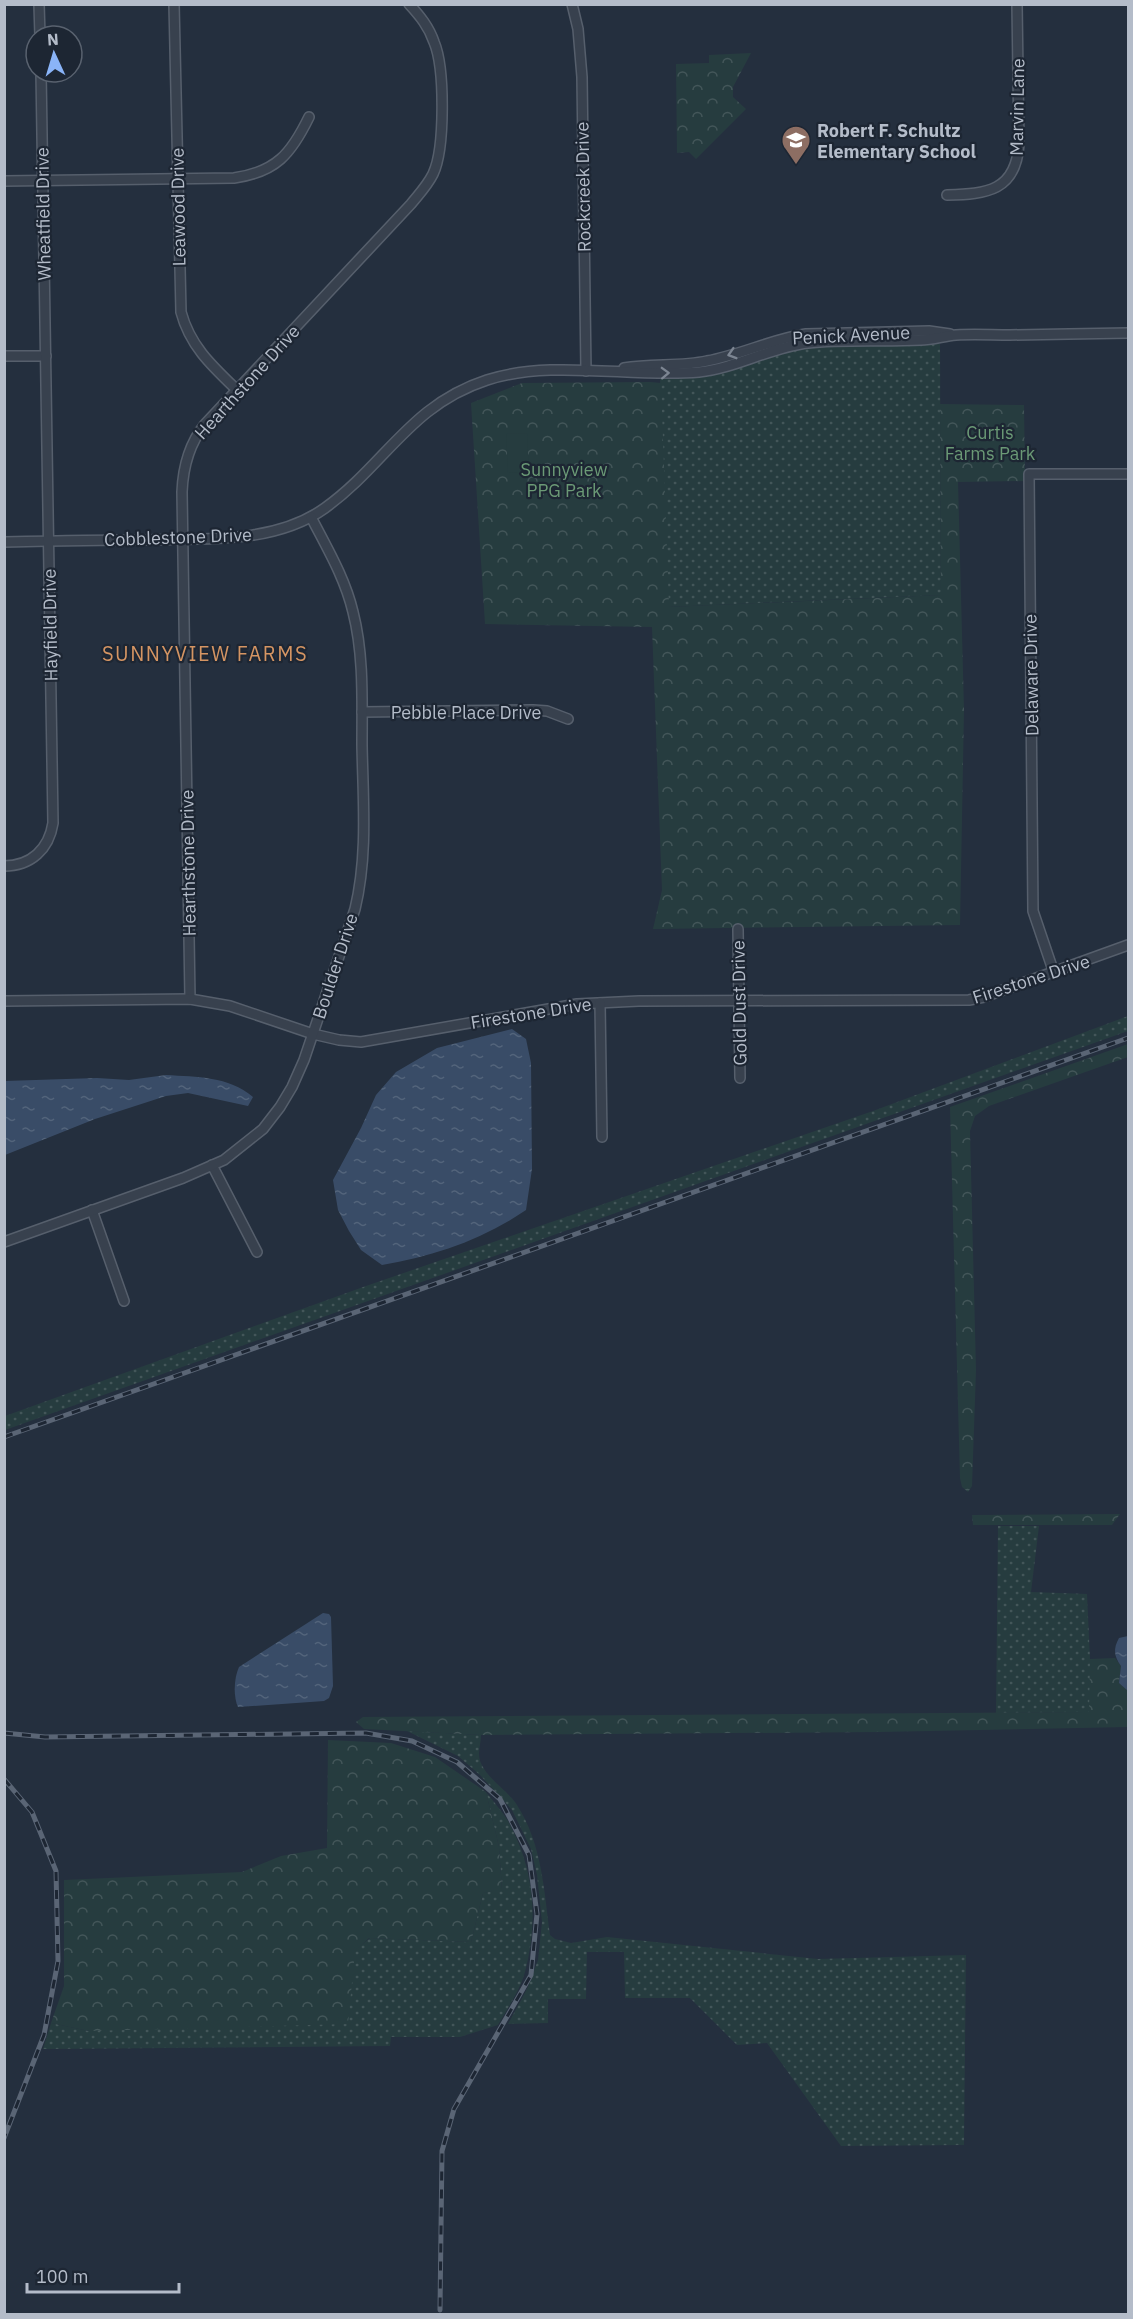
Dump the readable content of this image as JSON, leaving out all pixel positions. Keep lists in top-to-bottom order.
{
  "streets": {
    "street": [
      "Marvin Lane",
      "Rockcreek Drive",
      "Leawood Drive",
      "Wheatfield Drive",
      "Penick Avenue",
      "Hearthstone Drive",
      "Cobblestone Drive",
      "Hayfield Drive",
      "Delaware Drive",
      "Pebble Place Drive",
      "Boulder Drive",
      "Firestone Drive",
      "Gold Dust Drive"
    ]
  },
  "crossings": [
    ["Rockcreek Drive", "Penick Avenue"],
    ["Rockcreek Drive", "Cobblestone Drive"],
    ["Leawood Drive", "Hearthstone Drive"],
    ["Wheatfield Drive", "Hayfield Drive"],
    ["Penick Avenue", "Cobblestone Drive"],
    ["Hearthstone Drive", "Cobblestone Drive"],
    ["Hearthstone Drive", "Firestone Drive"],
    ["Cobblestone Drive", "Hayfield Drive"],
    ["Cobblestone Drive", "Boulder Drive"],
    ["Delaware Drive", "Firestone Drive"],
    ["Pebble Place Drive", "Boulder Drive"],
    ["Boulder Drive", "Firestone Drive"],
    ["Firestone Drive", "Gold Dust Drive"]
  ],
  "districts": ["SUNNYVIEW FARMS"],
  "parks": ["Curtis Farms Park", "Sunnyview PPG Park"],
  "places": {
    "school or university": ["Robert F. Schultz Elementary School"]
  },
  "scale_bar": "100 m",
  "north": "top"
}
